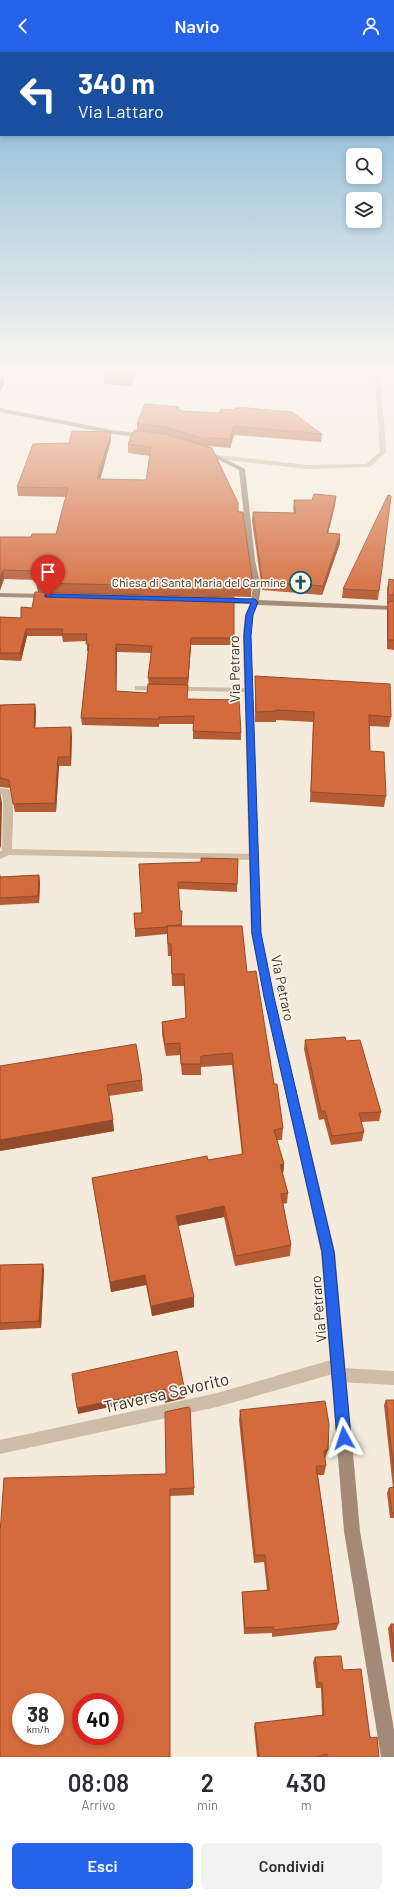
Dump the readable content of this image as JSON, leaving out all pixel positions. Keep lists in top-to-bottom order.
{
  "streets": {
    "street": ["Via Petraro", "Traversa Savorito"]
  },
  "crossings": [
    ["Via Petraro", "Traversa Savorito"]
  ],
  "places": {
    "church": ["Chiesa di Santa Maria del Carmine"]
  },
  "page": {
    "header": "Navio",
    "turn": ["340 m", "Via Lattaro"],
    "speed": "38 km/h",
    "limit": "40",
    "eta": [
      "08:08",
      "Arrivo",
      "2",
      "min",
      "430",
      "m"
    ],
    "buttons": ["Esci", "Condividi"]
  }
}
